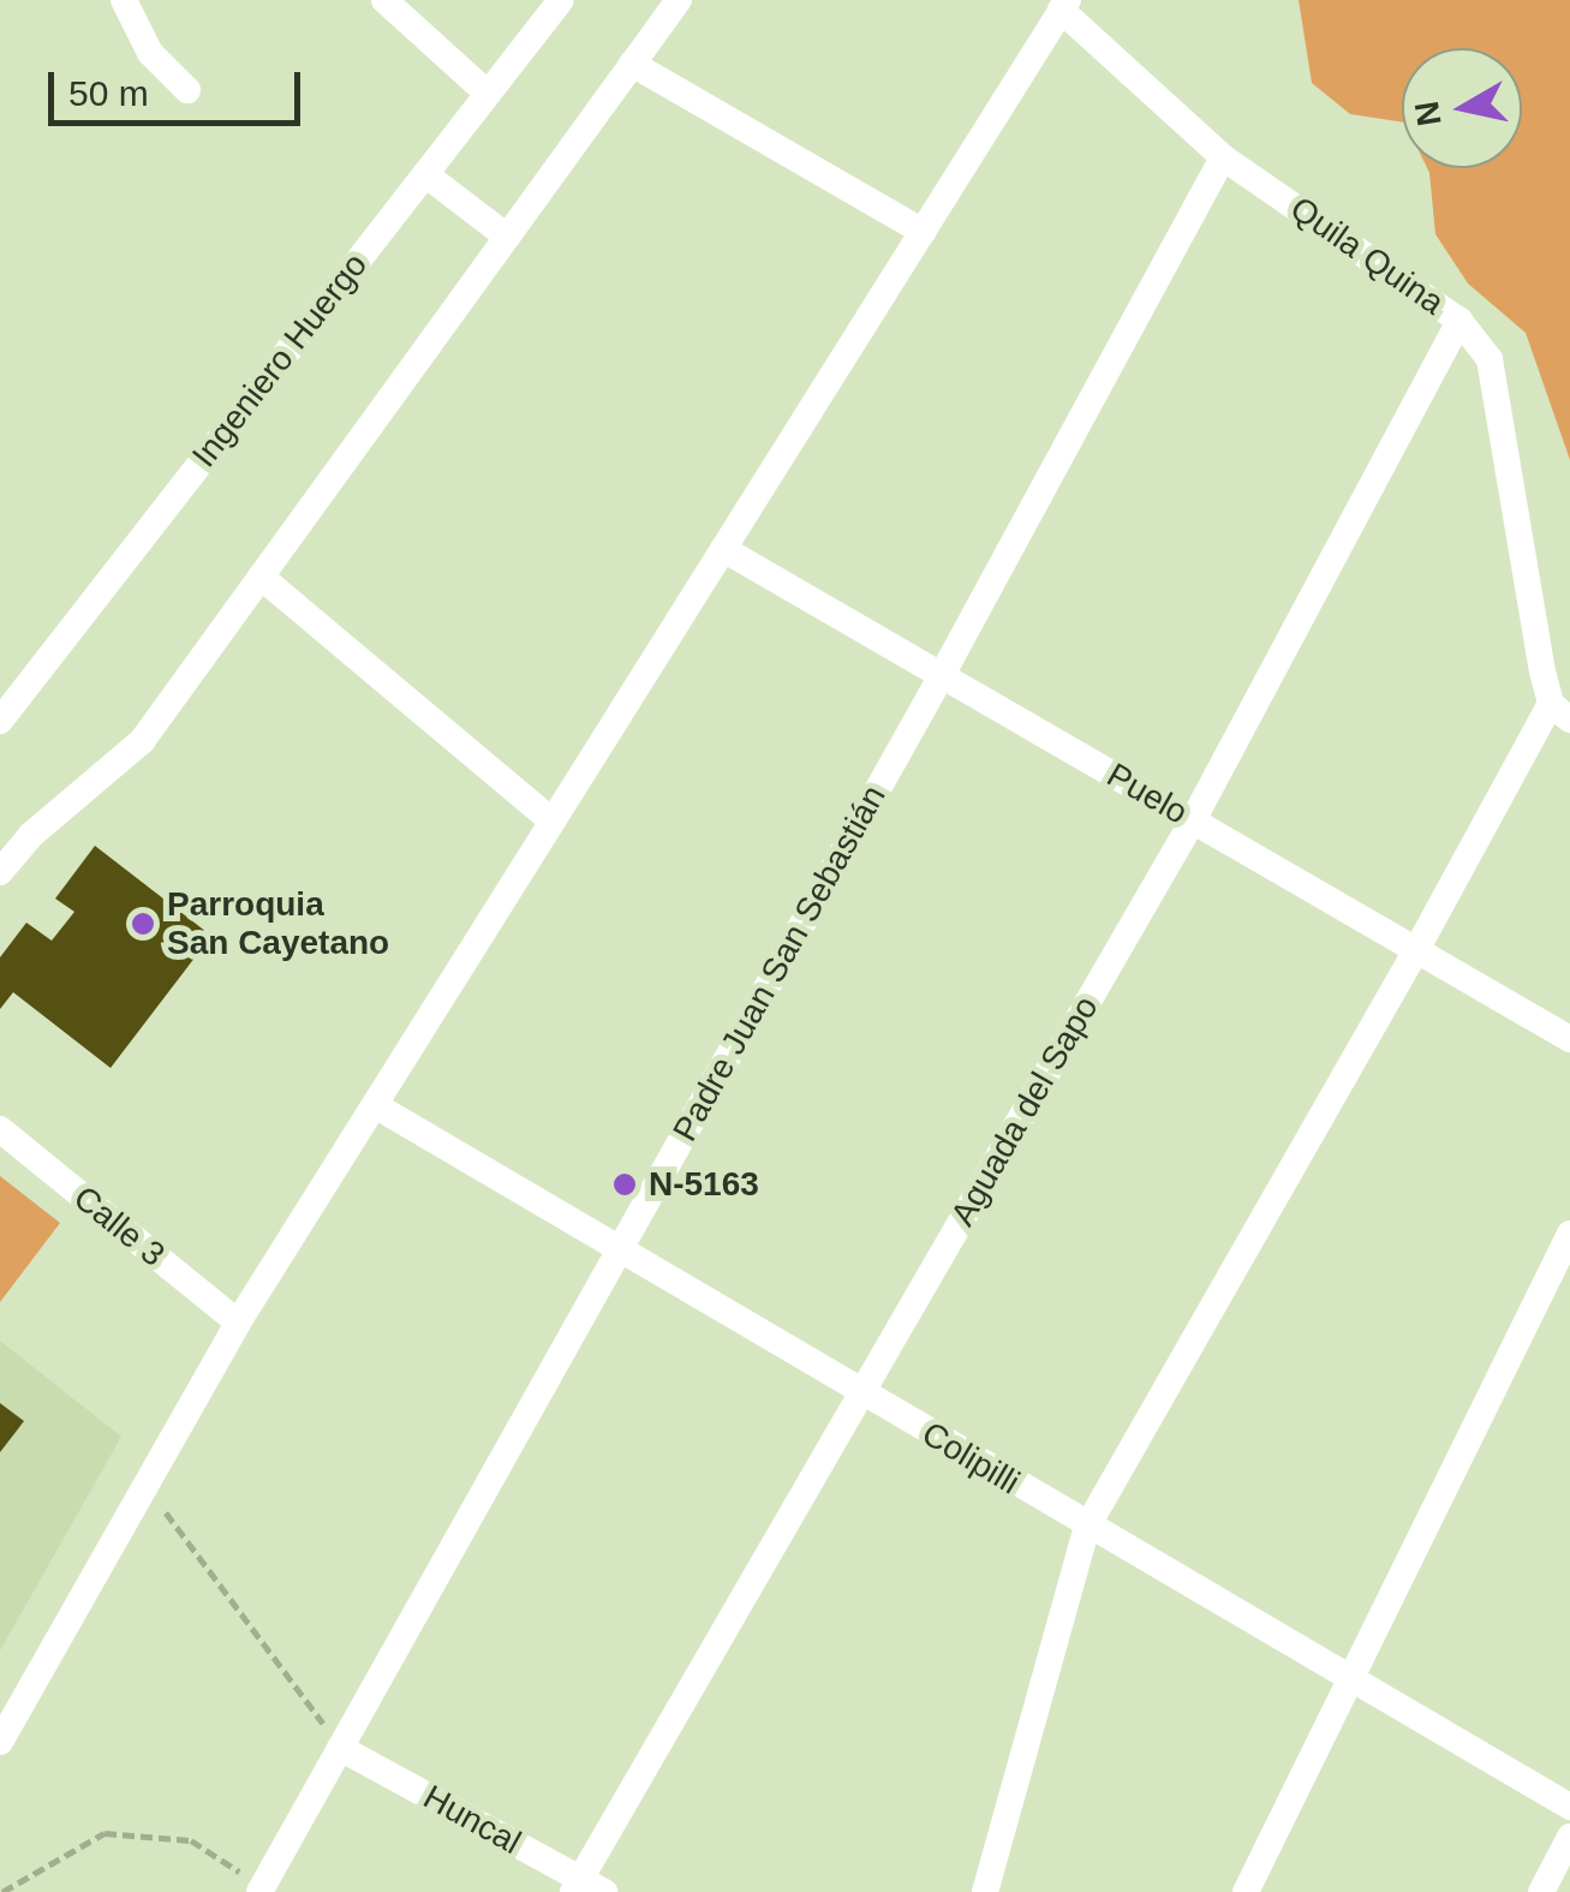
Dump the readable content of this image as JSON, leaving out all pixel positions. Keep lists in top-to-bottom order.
{
  "streets": {
    "street": [
      "Quila Quina",
      "Ingeniero Huergo",
      "Puelo",
      "Padre Juan San Sebastián",
      "Aguada del Sapo",
      "Calle 3",
      "Colipilli",
      "Huncal"
    ]
  },
  "crossings": [
    ["Quila Quina", "Padre Juan San Sebastián"],
    ["Quila Quina", "Aguada del Sapo"],
    ["Puelo", "Padre Juan San Sebastián"],
    ["Puelo", "Aguada del Sapo"],
    ["Padre Juan San Sebastián", "Colipilli"],
    ["Padre Juan San Sebastián", "Huncal"],
    ["Aguada del Sapo", "Colipilli"],
    ["Aguada del Sapo", "Huncal"]
  ],
  "places": ["Parroquia San Cayetano", "N-5163"],
  "scale_bar": "50 m",
  "north": "left"
}
